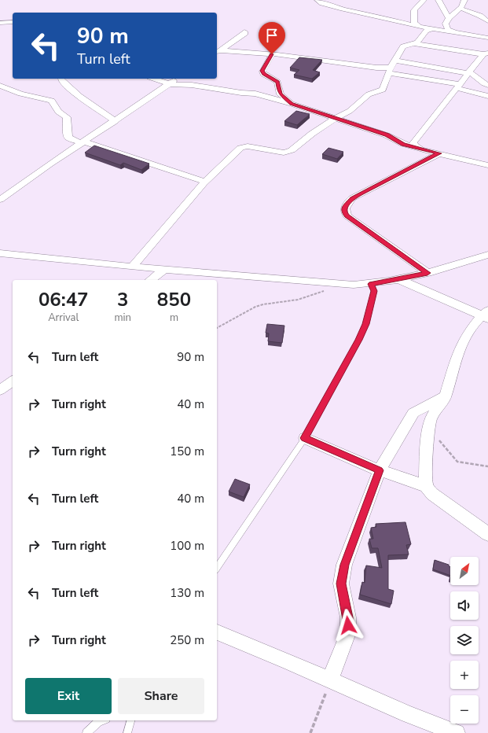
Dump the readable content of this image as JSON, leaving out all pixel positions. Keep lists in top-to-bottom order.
{
  "north": "top right",
  "page": {
    "turn": ["90 m", "Turn left"],
    "eta": [
      "06:47",
      "Arrival",
      "3",
      "min",
      "850",
      "m"
    ],
    "list": [
      {
        "name": "Turn left",
        "value": "90 m"
      },
      {
        "name": "Turn right",
        "value": "40 m"
      },
      {
        "name": "Turn right",
        "value": "150 m"
      },
      {
        "name": "Turn left",
        "value": "40 m"
      },
      {
        "name": "Turn right",
        "value": "100 m"
      },
      {
        "name": "Turn left",
        "value": "130 m"
      },
      {
        "name": "Turn right",
        "value": "250 m"
      }
    ],
    "map_buttons": ["+", "−"],
    "buttons": ["Exit", "Share"]
  }
}
